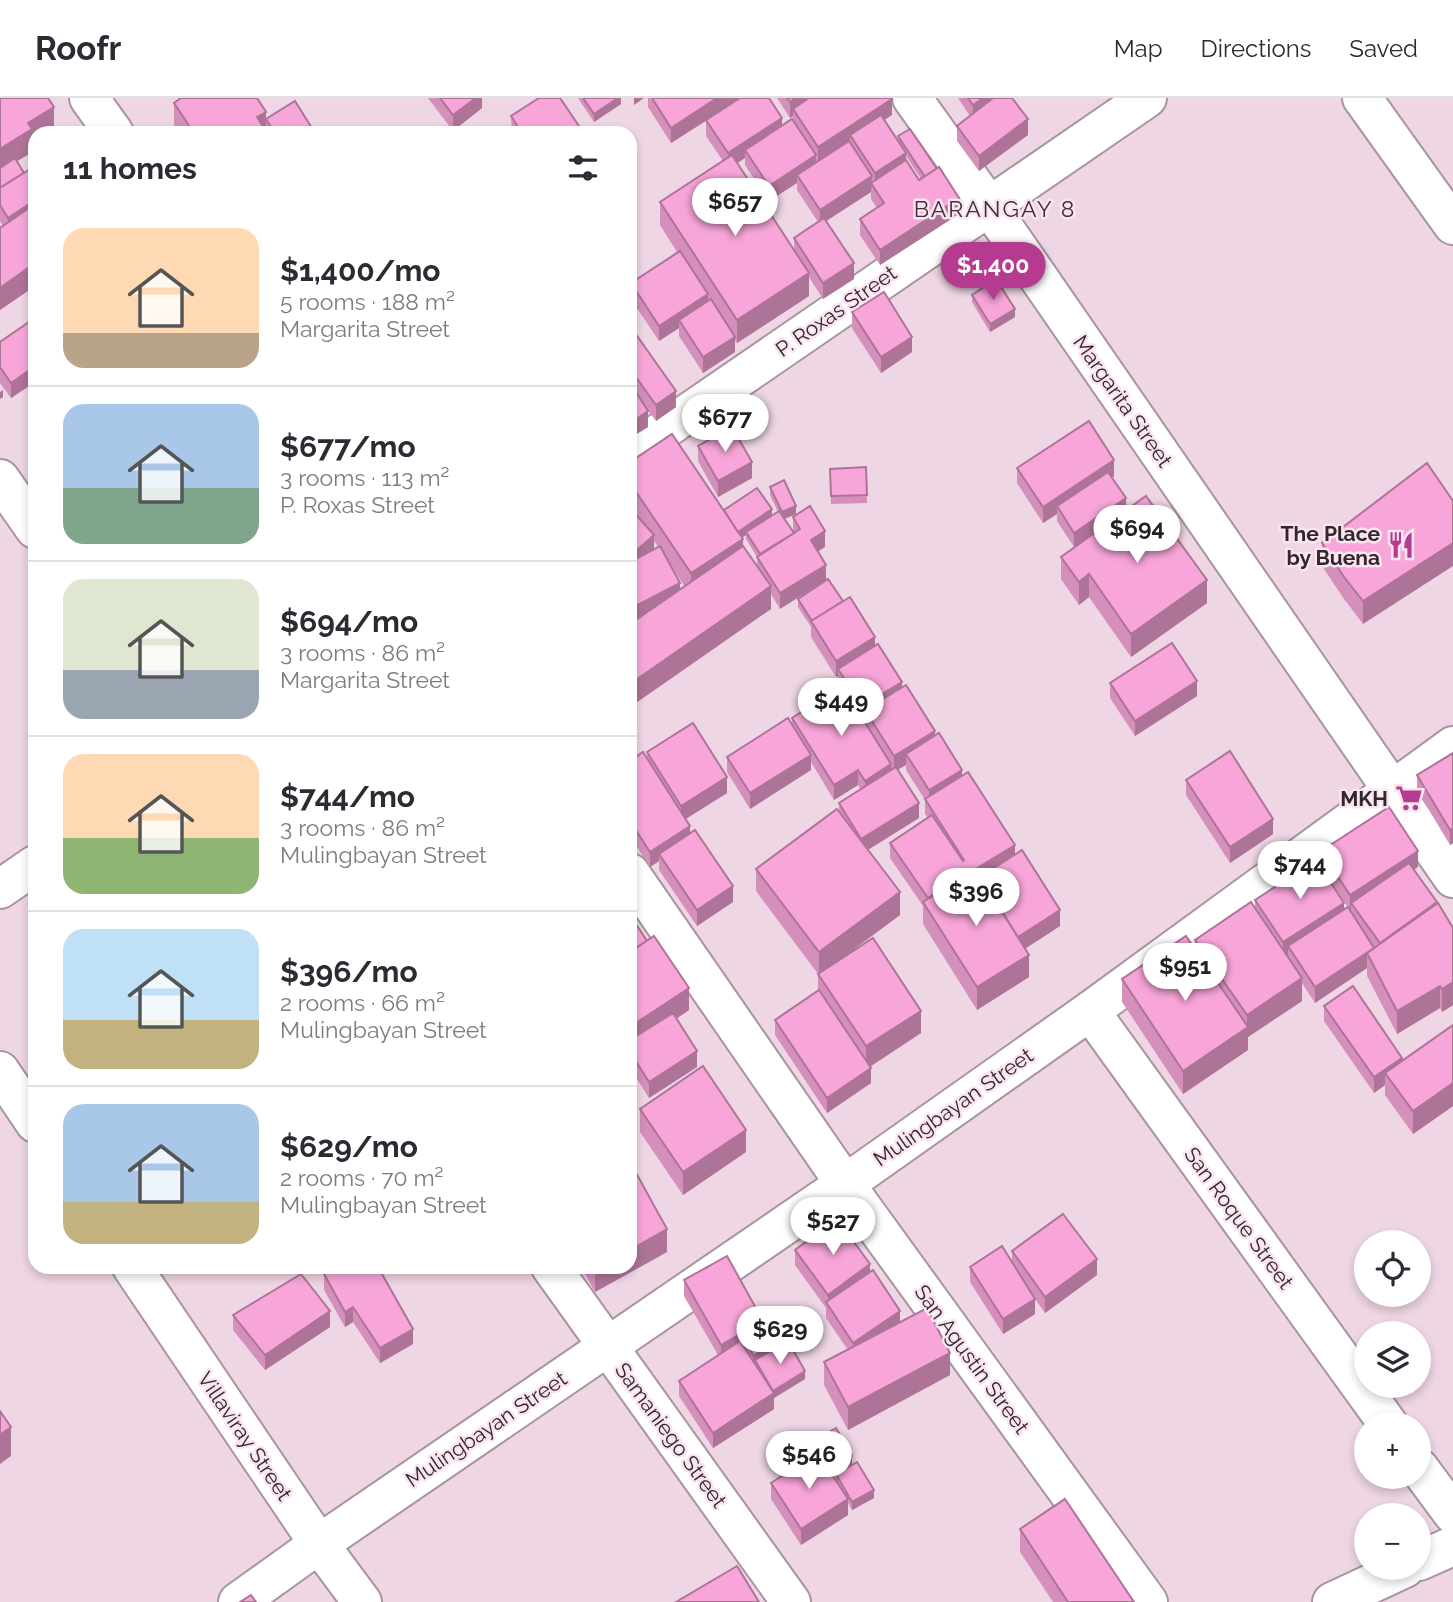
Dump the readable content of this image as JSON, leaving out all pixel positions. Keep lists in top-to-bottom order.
{
  "streets": {
    "street": [
      "P. Roxas Street",
      "Margarita Street",
      "Mulingbayan Street",
      "San Roque Street",
      "San Agustin Street",
      "Samaniego Street",
      "Villaviray Street"
    ]
  },
  "crossings": [
    ["P. Roxas Street", "Margarita Street"],
    ["Margarita Street", "Mulingbayan Street"],
    ["Mulingbayan Street", "San Roque Street"],
    ["Mulingbayan Street", "San Agustin Street"],
    ["Mulingbayan Street", "Samaniego Street"],
    ["Mulingbayan Street", "Villaviray Street"]
  ],
  "districts": ["BARANGAY 8"],
  "places": {
    "restaurant": ["The Place by Buena"],
    "supermarket": ["MKH"]
  },
  "page": {
    "header": "Roofr",
    "nav": ["Map", "Directions", "Saved"],
    "heading": "11 homes",
    "price": [
      "$657",
      "$1,400",
      "$677",
      "$694",
      "$449",
      "$744",
      "$396",
      "$951",
      "$527",
      "$629",
      "$546"
    ],
    "list": [
      {
        "name": "$1,400/mo",
        "note": "5 rooms · 188 m² · Margarita Street"
      },
      {
        "name": "$677/mo",
        "note": "3 rooms · 113 m² · P. Roxas Street"
      },
      {
        "name": "$694/mo",
        "note": "3 rooms · 86 m² · Margarita Street"
      },
      {
        "name": "$744/mo",
        "note": "3 rooms · 86 m² · Mulingbayan Street"
      },
      {
        "name": "$396/mo",
        "note": "2 rooms · 66 m² · Mulingbayan Street"
      },
      {
        "name": "$629/mo",
        "note": "2 rooms · 70 m² · Mulingbayan Street"
      }
    ],
    "map_buttons": ["+", "−"]
  }
}
